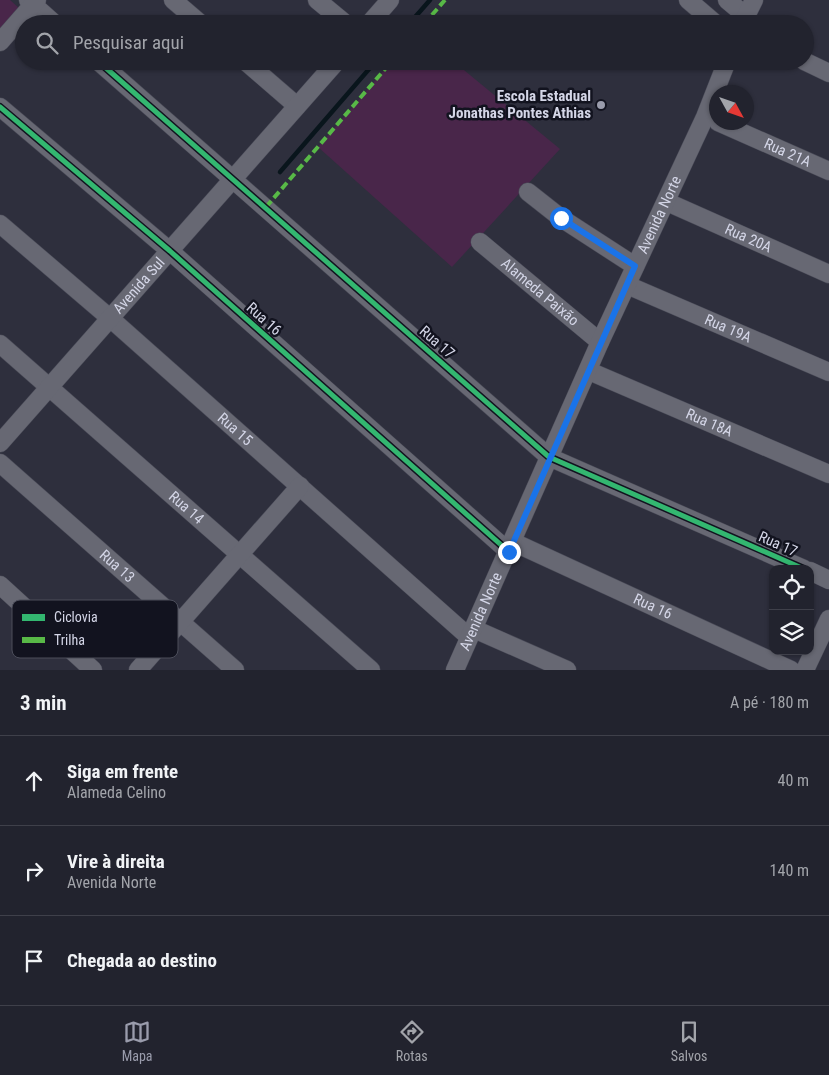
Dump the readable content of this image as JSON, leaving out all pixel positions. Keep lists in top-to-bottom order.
{
  "streets": {
    "street": [
      "Rua 21A",
      "Avenida Norte",
      "Rua 20A",
      "Avenida Sul",
      "Alameda Paixão",
      "Rua 16",
      "Rua 19A",
      "Rua 17",
      "Rua 18A",
      "Rua 15",
      "Rua 14",
      "Rua 13"
    ]
  },
  "crossings": [
    ["Avenida Norte", "Rua 20A"],
    ["Avenida Norte", "Alameda Paixão"],
    ["Avenida Norte", "Rua 16"],
    ["Avenida Norte", "Rua 19A"],
    ["Avenida Norte", "Rua 17"],
    ["Avenida Norte", "Rua 18A"],
    ["Avenida Norte", "Rua 15"],
    ["Avenida Sul", "Rua 16"],
    ["Avenida Sul", "Rua 17"],
    ["Avenida Sul", "Rua 15"],
    ["Avenida Sul", "Rua 14"]
  ],
  "places": ["Escola Estadual Jonathas Pontes Athias"],
  "legend": ["Ciclovia", "Trilha"],
  "north": "bottom right",
  "page": {
    "search": "Pesquisar aqui",
    "heading": ["3 min", "A pé · 180 m"],
    "list": [
      ["Siga em frente", "Alameda Celino", "40 m"],
      ["Vire à direita", "Avenida Norte", "140 m"],
      "Chegada ao destino"
    ],
    "nav": ["Mapa", "Rotas", "Salvos"]
  }
}
